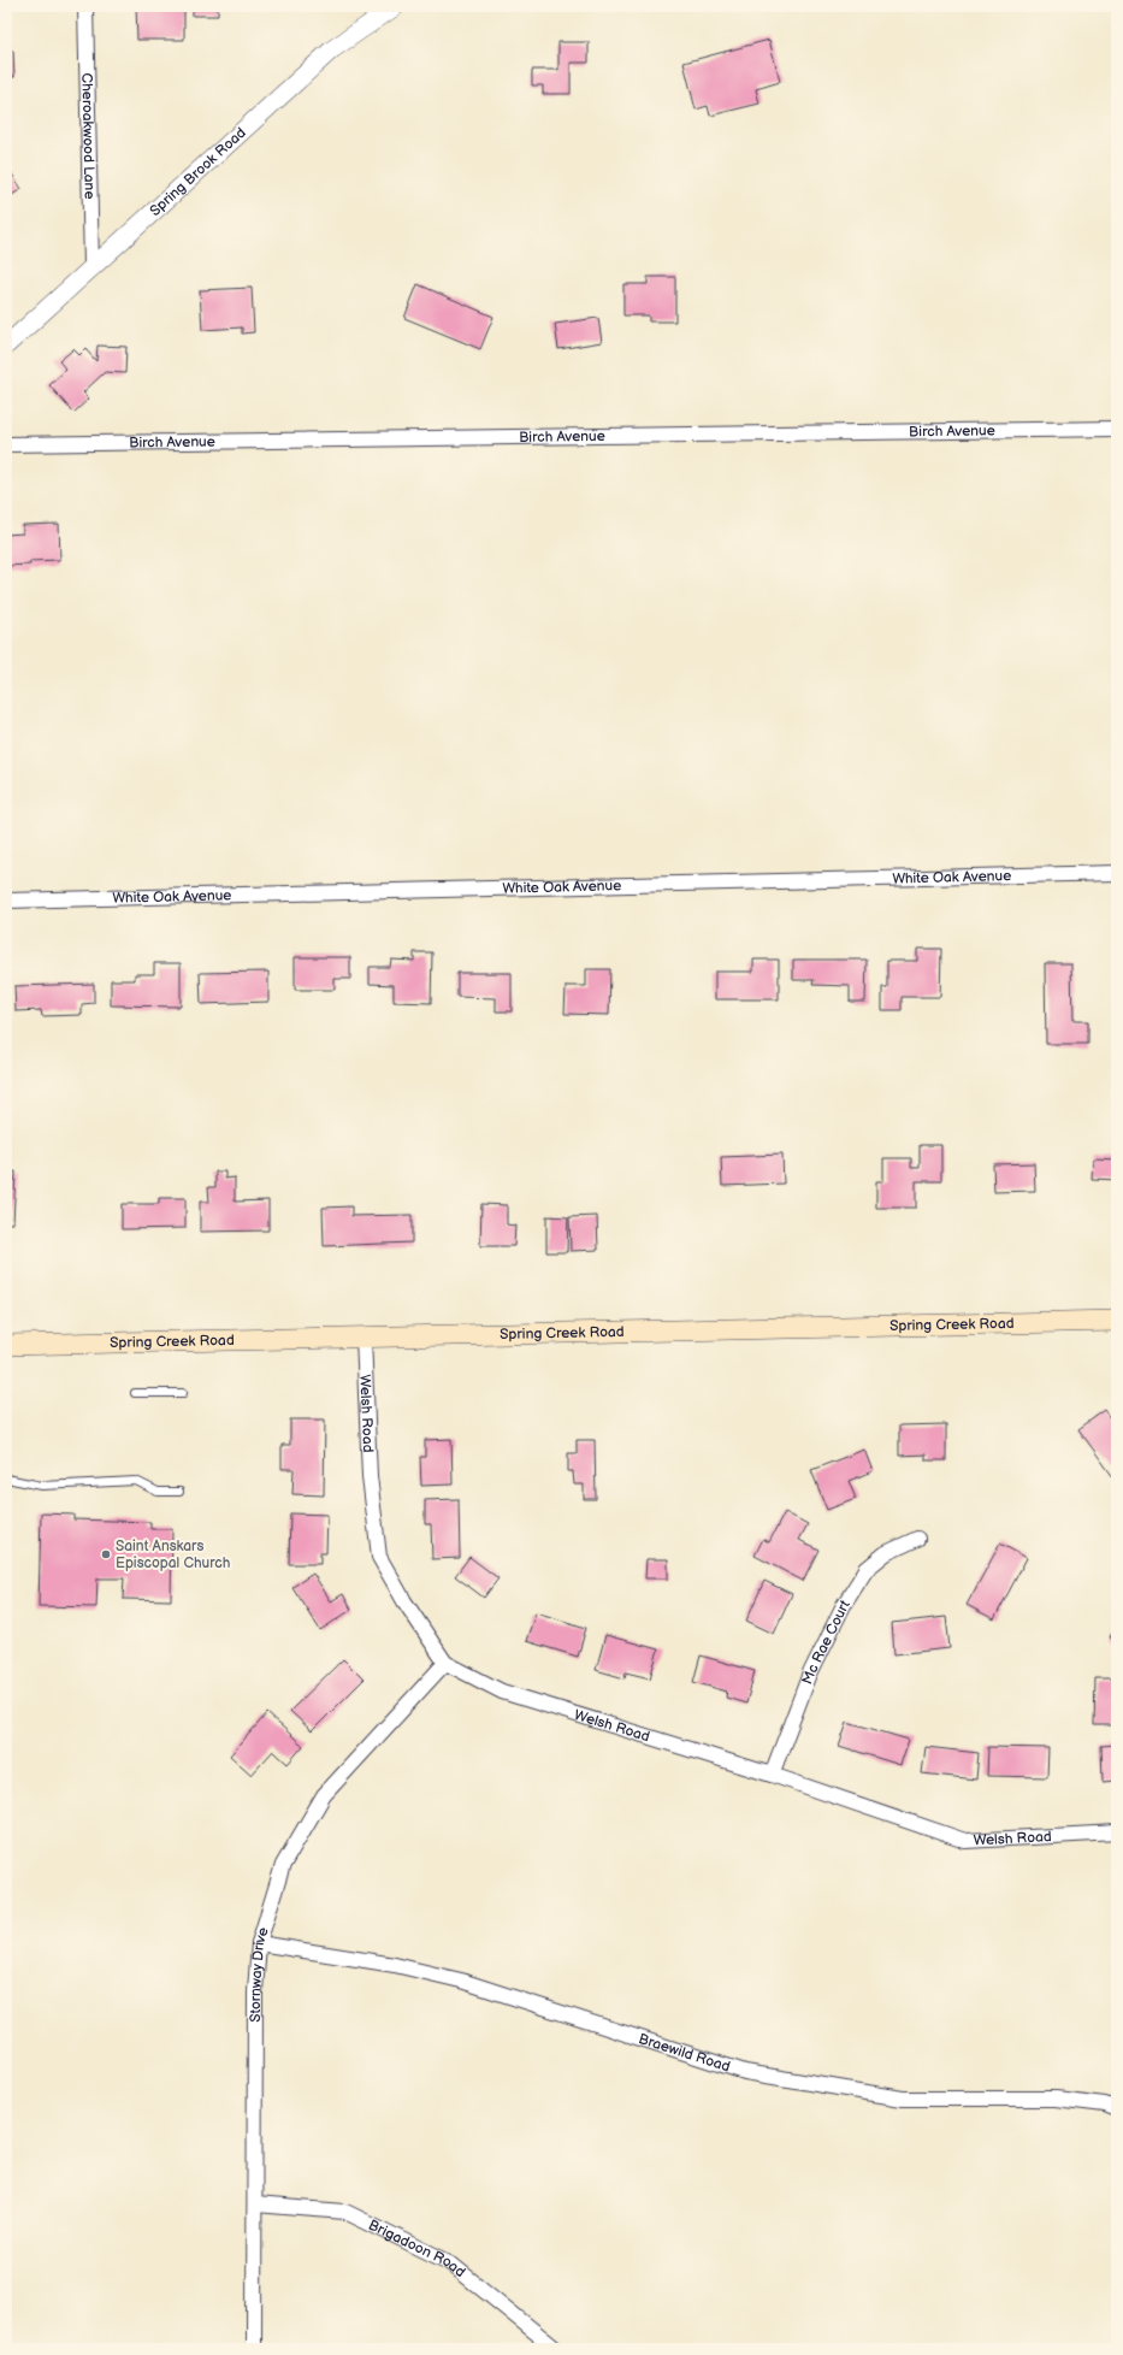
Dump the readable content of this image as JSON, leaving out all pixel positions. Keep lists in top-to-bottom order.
{
  "streets": {
    "main road": ["Spring Creek Road"],
    "street": [
      "Cheroakwood Lane",
      "Spring Brook Road",
      "Birch Avenue",
      "White Oak Avenue",
      "Welsh Road",
      "Mc Rae Court",
      "Stornway Drive",
      "Braewild Road",
      "Brigadoon Road"
    ]
  },
  "crossings": [
    ["Cheroakwood Lane", "Spring Brook Road"],
    ["Spring Creek Road", "Welsh Road"],
    ["Welsh Road", "Mc Rae Court"],
    ["Welsh Road", "Stornway Drive"],
    ["Stornway Drive", "Braewild Road"],
    ["Stornway Drive", "Brigadoon Road"]
  ],
  "places": ["Saint Anskars Episcopal Church"]
}
